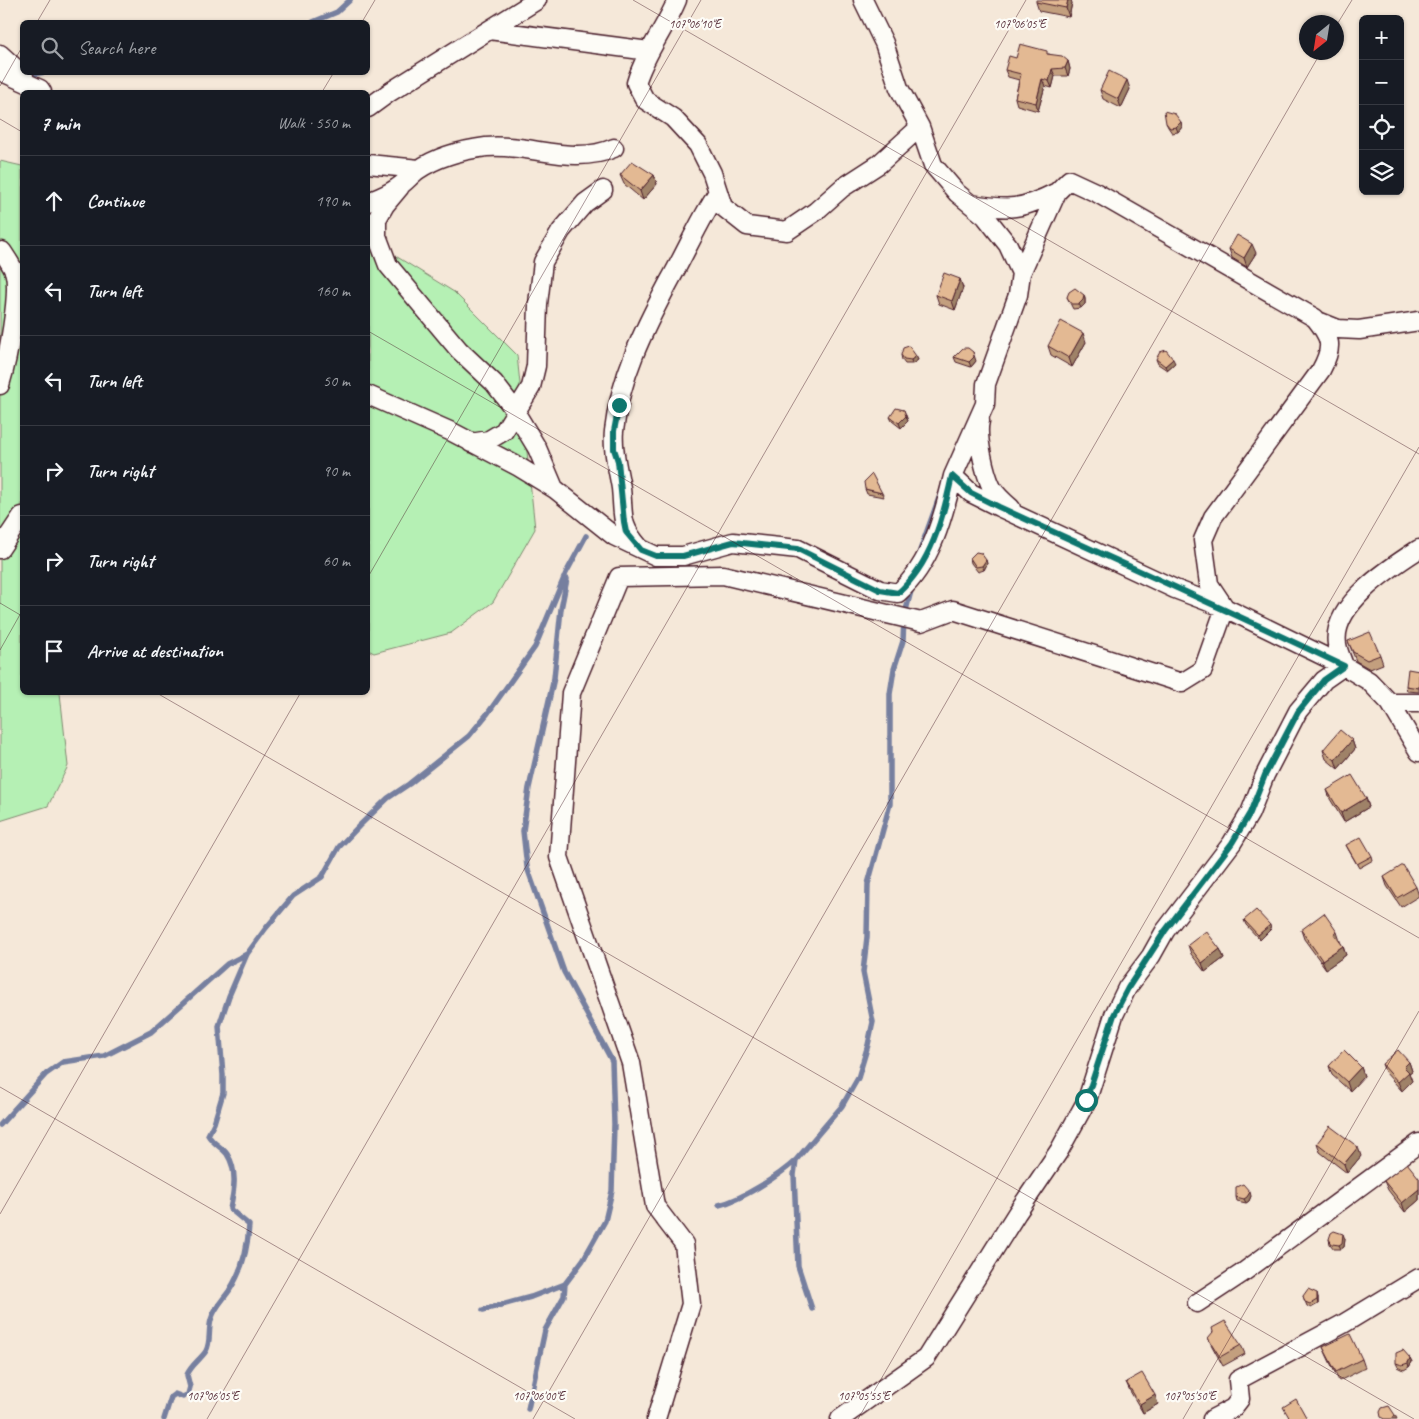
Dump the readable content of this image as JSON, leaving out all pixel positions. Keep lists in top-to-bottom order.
{
  "north": "bottom left",
  "page": {
    "map_buttons": ["+", "−"],
    "search": "Search here",
    "heading": ["7 min", "Walk · 550 m"],
    "list": [
      ["Continue", "190 m"],
      ["Turn left", "160 m"],
      ["Turn left", "50 m"],
      ["Turn right", "90 m"],
      ["Turn right", "60 m"],
      "Arrive at destination"
    ]
  },
  "coordinates": [
    "107°06'10\"E",
    "107°06'05\"E",
    "107°06'00\"E",
    "107°05'55\"E",
    "107°05'50\"E"
  ]
}
